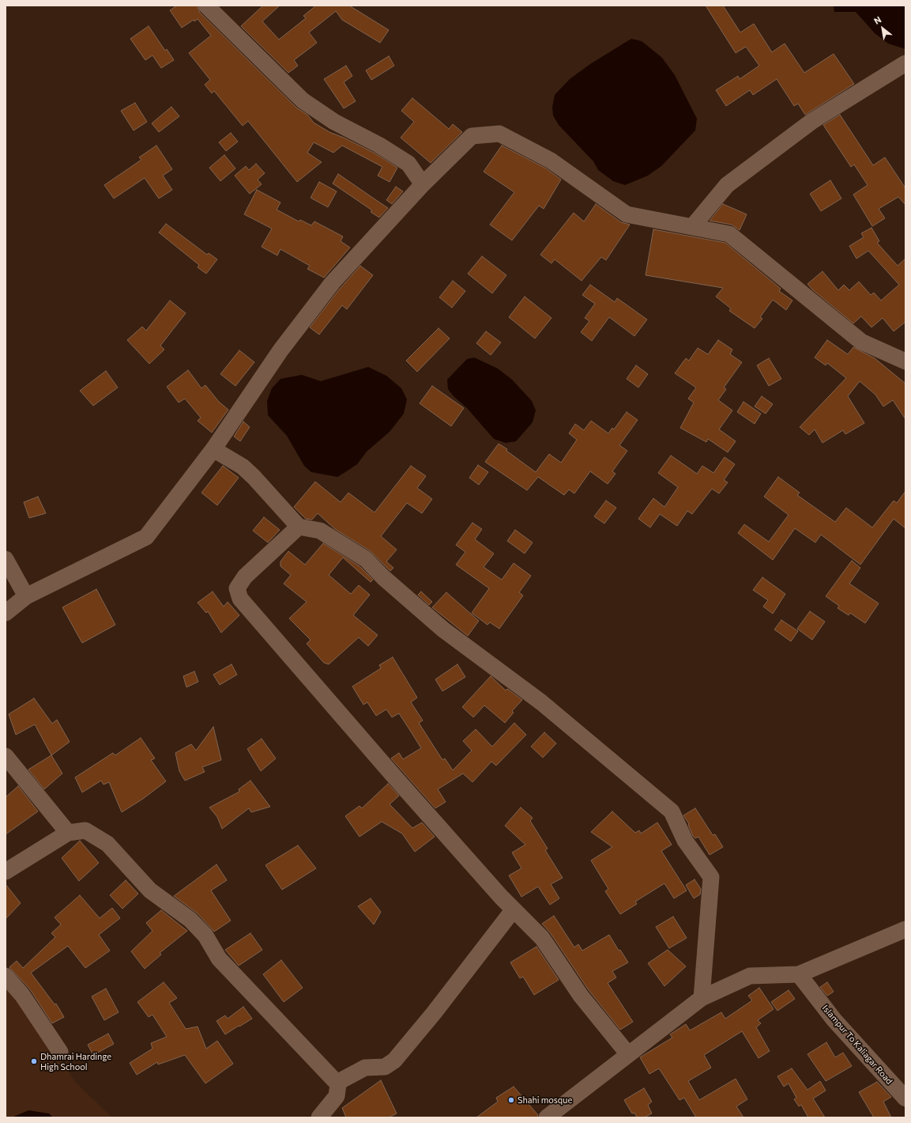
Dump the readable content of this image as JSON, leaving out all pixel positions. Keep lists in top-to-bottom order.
{
  "streets": {
    "street": ["Islampur To Kaliagar Road"]
  },
  "places": ["Dhamrai Hardinge High School", "Shahi mosque"],
  "north": "top left"
}
